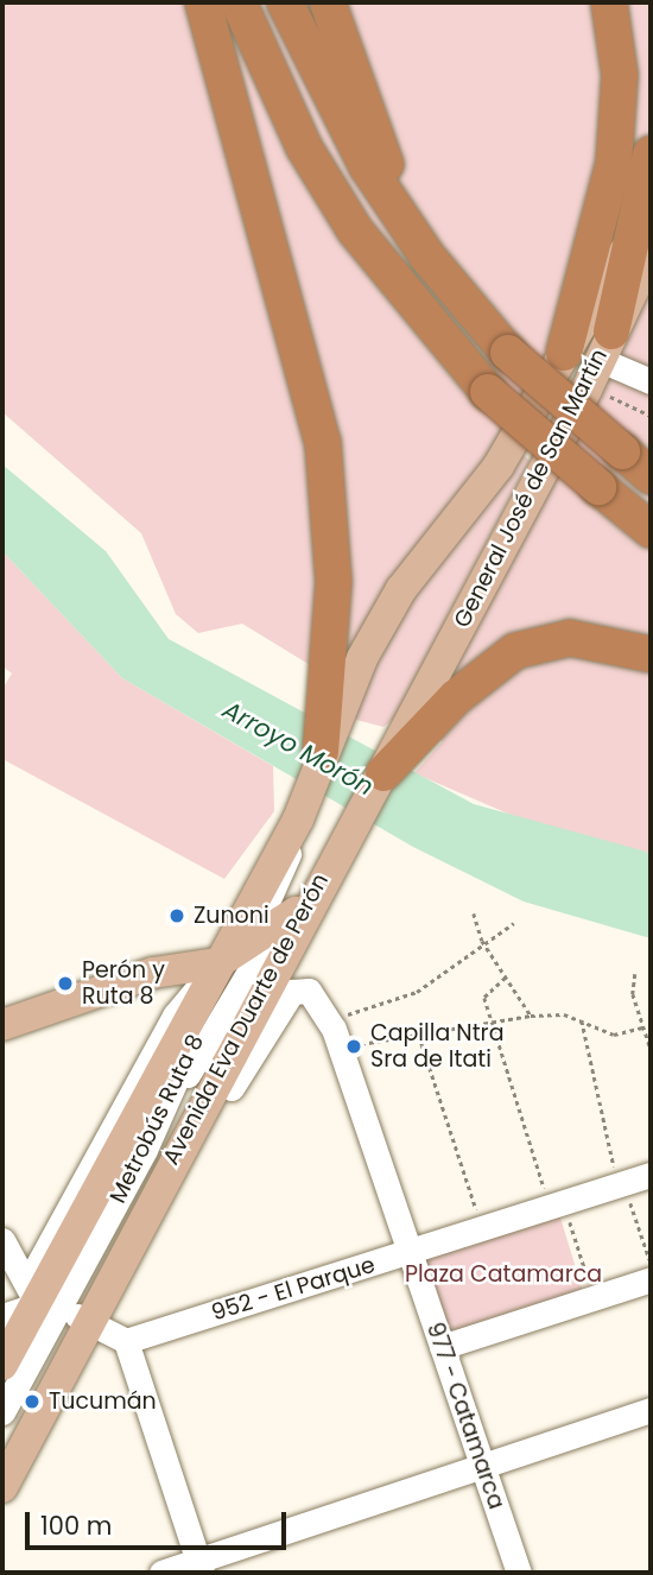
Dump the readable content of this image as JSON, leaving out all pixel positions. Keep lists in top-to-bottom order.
{
  "streets": {
    "main road": ["General José de San Martín", "Avenida Eva Duarte de Perón"],
    "street": ["Metrobús Ruta 8", "952 - El Parque", "977 - Catamarca"]
  },
  "crossings": [
    ["Avenida Eva Duarte de Perón", "Metrobús Ruta 8"],
    ["Avenida Eva Duarte de Perón", "977 - Catamarca"],
    ["952 - El Parque", "977 - Catamarca"]
  ],
  "water": ["Arroyo Morón"],
  "parks": ["Plaza Catamarca"],
  "places": [
    "Zunoni",
    "Perón y Ruta 8",
    "Capilla Ntra Sra de Itati",
    "Tucumán"
  ],
  "scale_bar": "100 m"
}
